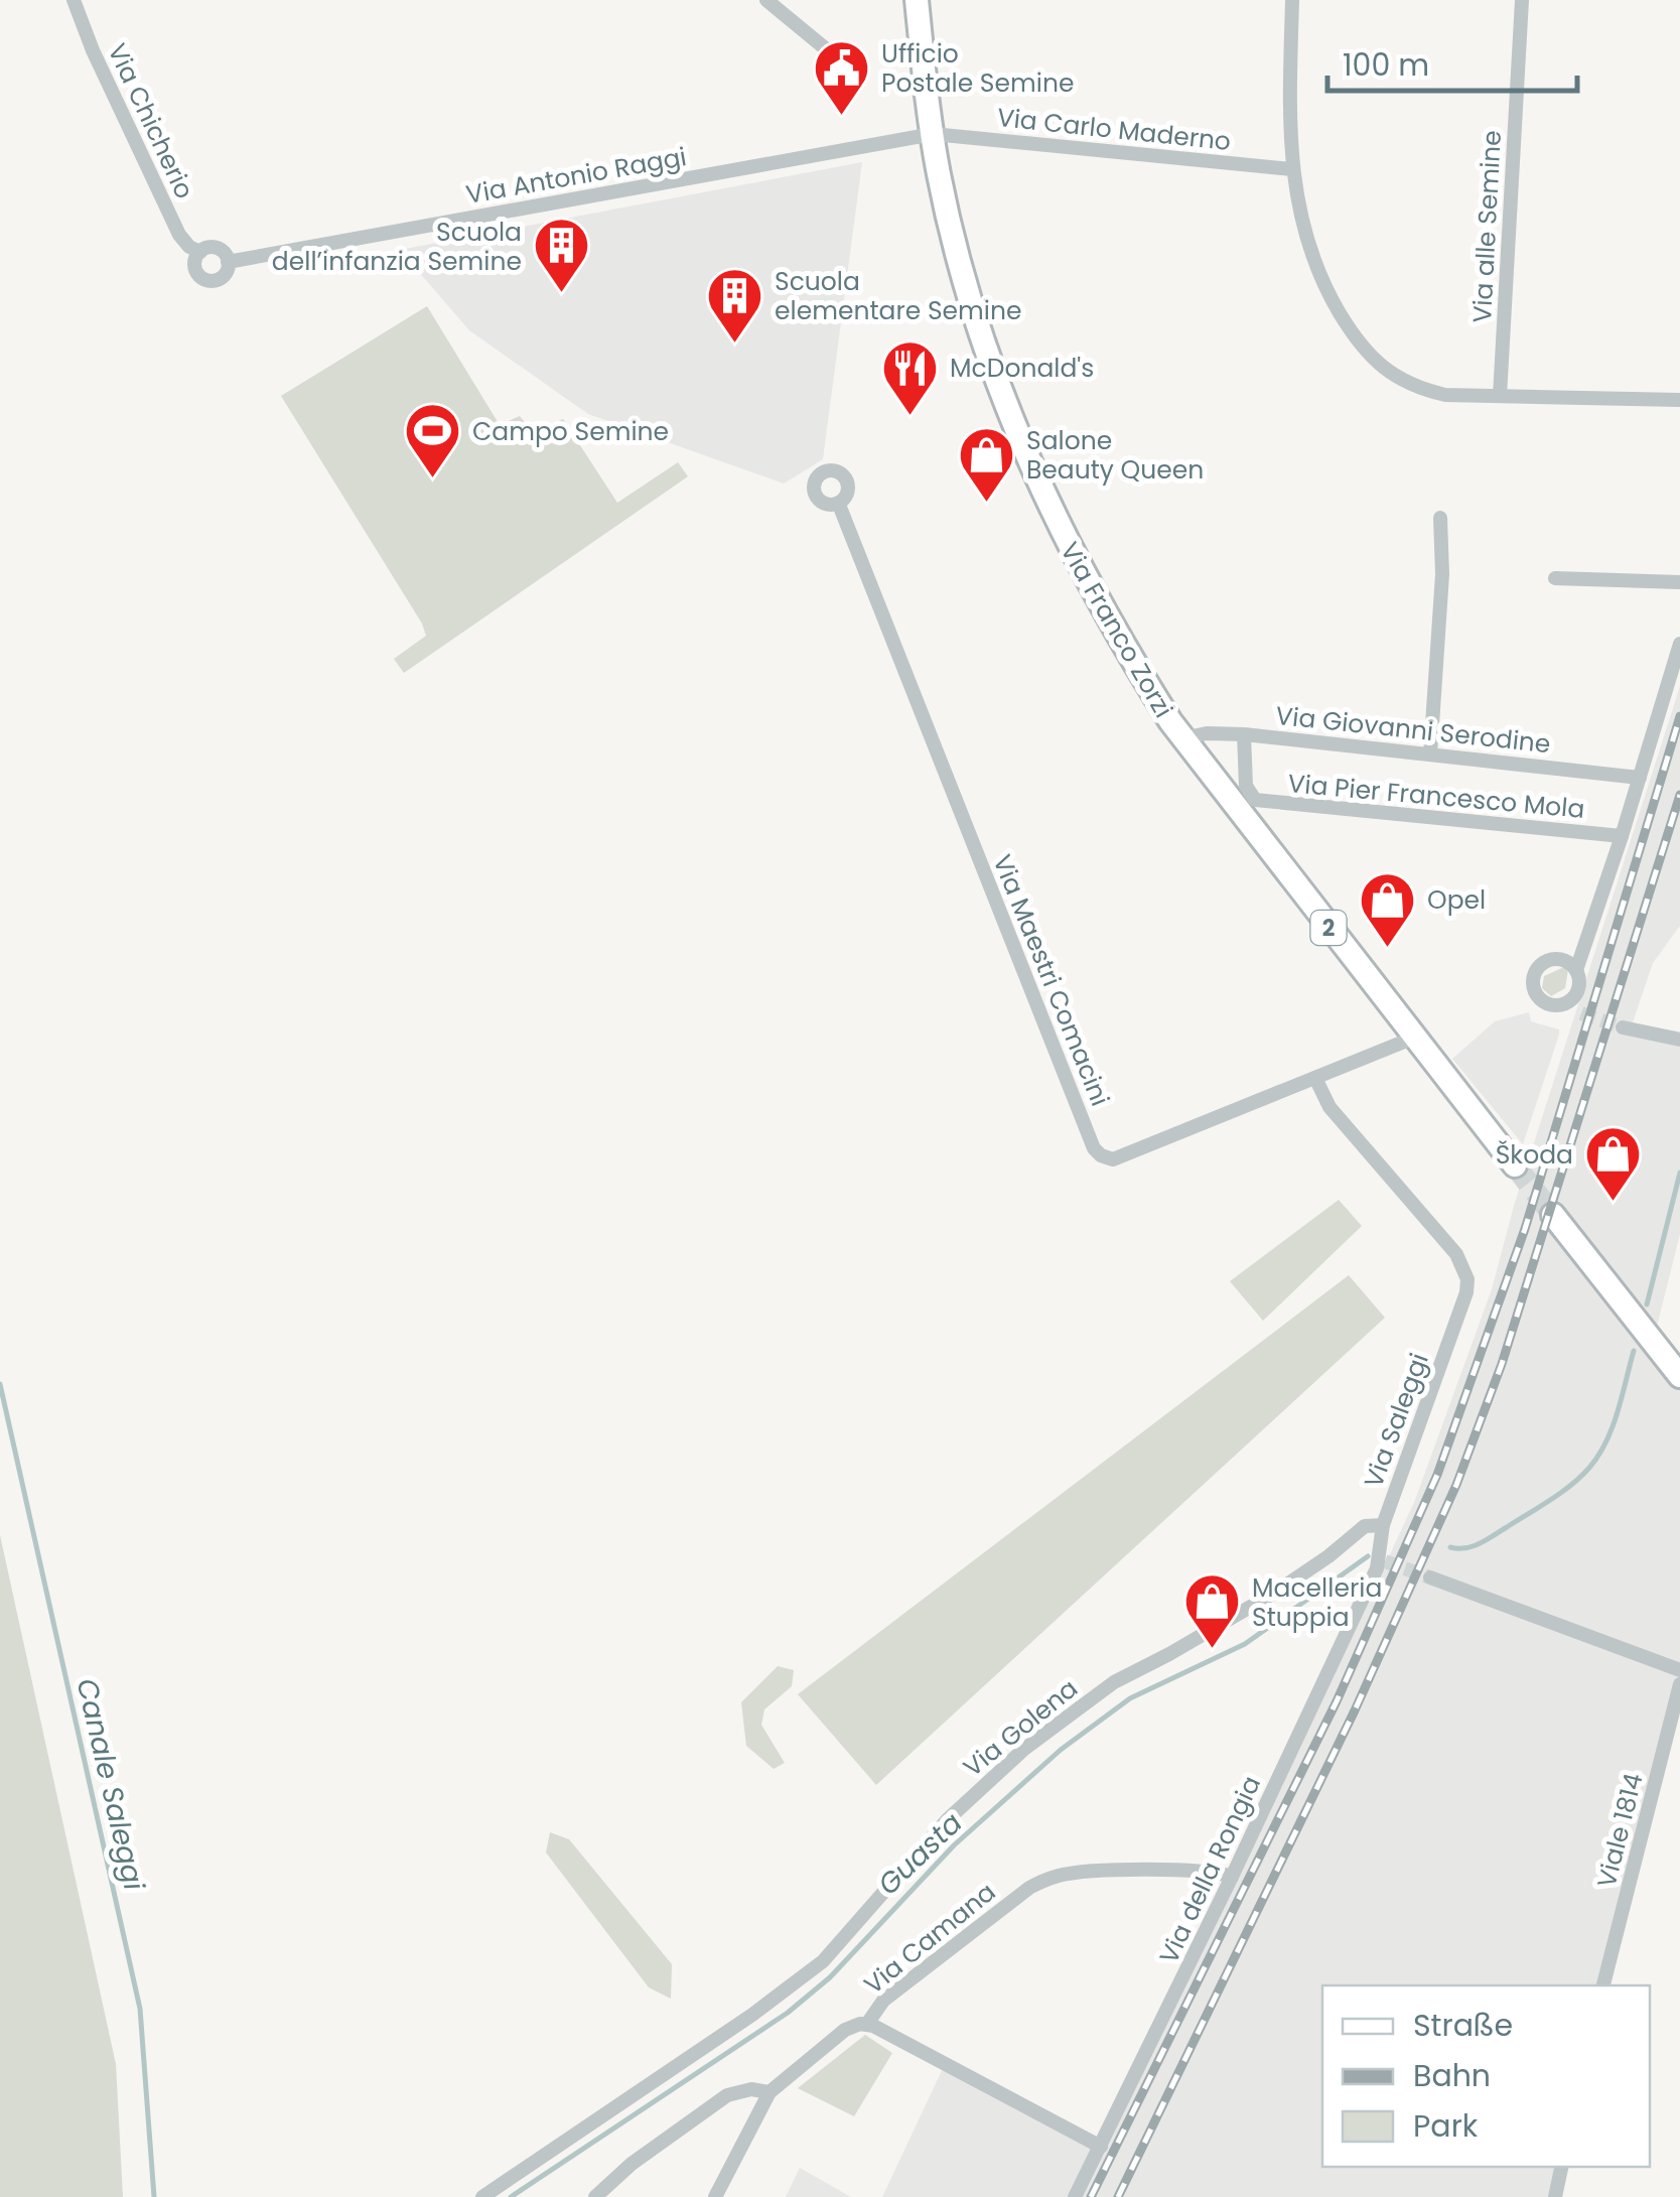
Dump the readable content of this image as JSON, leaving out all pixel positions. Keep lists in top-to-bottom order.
{
  "streets": {
    "main road": ["Via Franco Zorzi", "2"],
    "street": [
      "Via Chicherio",
      "Via Carlo Maderno",
      "Via Antonio Raggi",
      "Via alle Semine",
      "Via Giovanni Serodine",
      "Via Pier Francesco Mola",
      "Via Maestri Comacini",
      "Via Saleggi",
      "Via Golena",
      "Viale 1814",
      "Via della Rongia",
      "Via Camana"
    ]
  },
  "crossings": [
    ["Via Chicherio", "Via Antonio Raggi"],
    ["Via Carlo Maderno", "Via Antonio Raggi"],
    ["Via Carlo Maderno", "Via Franco Zorzi"],
    ["Via Antonio Raggi", "Via Franco Zorzi"],
    ["Via Franco Zorzi", "Via Giovanni Serodine"],
    ["Via Franco Zorzi", "Via Maestri Comacini"],
    ["Via Giovanni Serodine", "Via Pier Francesco Mola"],
    ["Via Maestri Comacini", "Via Saleggi"],
    ["Via Saleggi", "Via Golena"],
    ["Via Saleggi", "Via della Rongia"],
    ["Via della Rongia", "Via Camana"]
  ],
  "water": ["Canale Saleggi", "Guasta"],
  "places": {
    "public building": ["Ufficio Postale Semine"],
    "building": ["Scuola dell’infanzia Semine", "Scuola elementare Semine"],
    "restaurant": ["McDonald's"],
    "sports": ["Campo Semine"],
    "shop": [
      "Salone Beauty Queen",
      "Opel",
      "Škoda",
      "Macelleria Stuppia"
    ]
  },
  "legend": ["Straße", "Bahn", "Park"],
  "scale_bar": "100 m"
}
